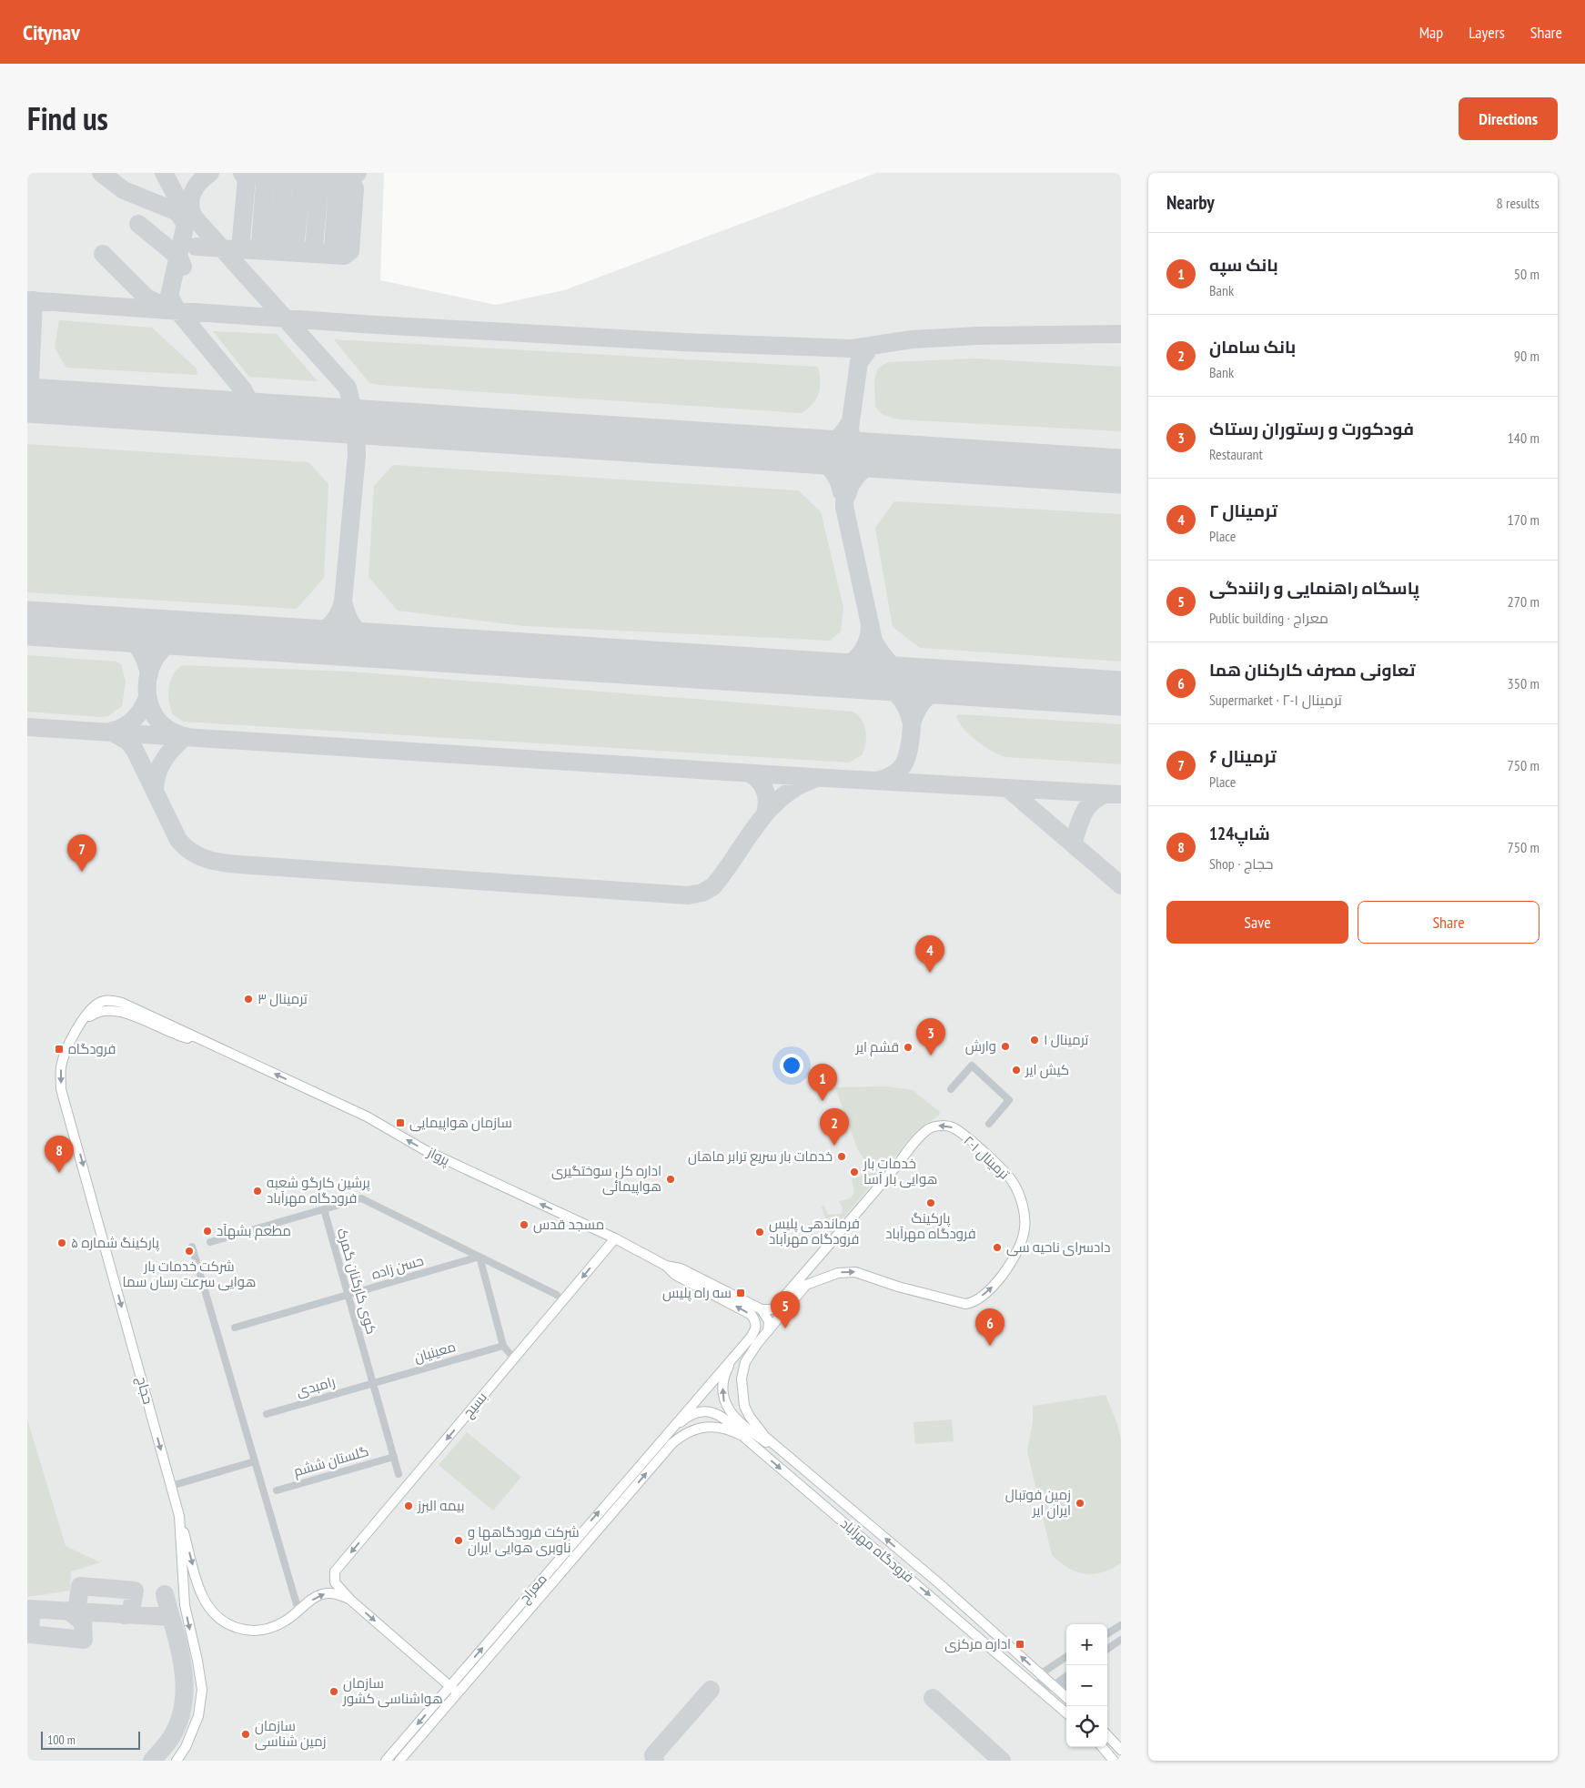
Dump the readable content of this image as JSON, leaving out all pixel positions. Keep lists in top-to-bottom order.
{
  "streets": {
    "main road": [
      "پرواز",
      "ترمینال ۱-۲",
      "حجاج",
      "بسیج",
      "فرودگاه مهرآباد",
      "معراج"
    ],
    "street": [
      "حسن زاده",
      "کوی کارکنان گمرک",
      "معینیان",
      "رامبدی",
      "گلستان ششم"
    ]
  },
  "crossings": [
    ["پرواز", "حجاج"],
    ["پرواز", "بسیج"],
    ["پرواز", "معراج"],
    ["حسن زاده", "کوی کارکنان گمرک"],
    ["کوی کارکنان گمرک", "معینیان"],
    ["کوی کارکنان گمرک", "رامبدی"],
    ["کوی کارکنان گمرک", "گلستان ششم"],
    ["معینیان", "رامبدی"],
    ["فرودگاه مهرآباد", "معراج"]
  ],
  "one_way": ["پرواز", "حجاج", "بسیج"],
  "places": {
    "other": [
      "ترمینال ۳",
      "ترمینال ۱",
      "وارش",
      "قشم ایر",
      "کیش ایر",
      "خدمات بار سریع ترابر ماهان",
      "خدمات بار هوایی بار آسا",
      "اداره کل سوختگیری هواپیمائی",
      "پرشین کارگو شعبه فرودگاه مهرآباد",
      "پارکینگ فرودگاه مهرآباد",
      "مسجد قدس",
      "مطعم بشهآد",
      "فرماندهی پلیس فرودگاه مهرآباد",
      "پارکینگ شماره ۵",
      "دادسرای ناحیه سی",
      "شرکت خدمات بار هوایی سرعت رسان سما",
      "زمین فوتبال ایران ایر",
      "بیمه البرز",
      "شرکت فرودگاهها و ناوبری هوایی ایران",
      "سازمان هواشناسی کشور",
      "سازمان زمین شناسی"
    ],
    "transit": [
      "فرودگاه",
      "سازمان هواپیمایی",
      "سه راه پلیس",
      "اداره مرکزی"
    ]
  },
  "scale_bar": "100 m",
  "page": {
    "header": "Citynav",
    "nav": ["Map", "Layers", "Share"],
    "title": "Find us",
    "buttons": [
      "Directions",
      ["Save", "Share"]
    ],
    "heading": ["Nearby", "8 results"],
    "list": [
      {
        "mark": "1",
        "name": "بانک سپه",
        "note": "Bank",
        "value": "50 m"
      },
      {
        "mark": "2",
        "name": "بانک سامان",
        "note": "Bank",
        "value": "90 m"
      },
      {
        "mark": "3",
        "name": "فودکورت و رستوران رستاک",
        "note": "Restaurant",
        "value": "140 m"
      },
      {
        "mark": "4",
        "name": "ترمینال ۲",
        "note": "Place",
        "value": "170 m"
      },
      {
        "mark": "5",
        "name": "پاسگاه راهنمایی و رانندگی",
        "note": "Public building · معراج",
        "value": "270 m"
      },
      {
        "mark": "6",
        "name": "تعاونی مصرف کارکنان هما",
        "note": "Supermarket · ترمینال ۱-۲",
        "value": "350 m"
      },
      {
        "mark": "7",
        "name": "ترمینال ۶",
        "note": "Place",
        "value": "750 m"
      },
      {
        "mark": "8",
        "name": "124شاپ",
        "note": "Shop · حجاج",
        "value": "750 m"
      }
    ],
    "pins": [
      "7",
      "4",
      "3",
      "1",
      "2",
      "8",
      "5",
      "6"
    ],
    "map_buttons": ["+", "−"],
    "scale": "100 m"
  }
}
